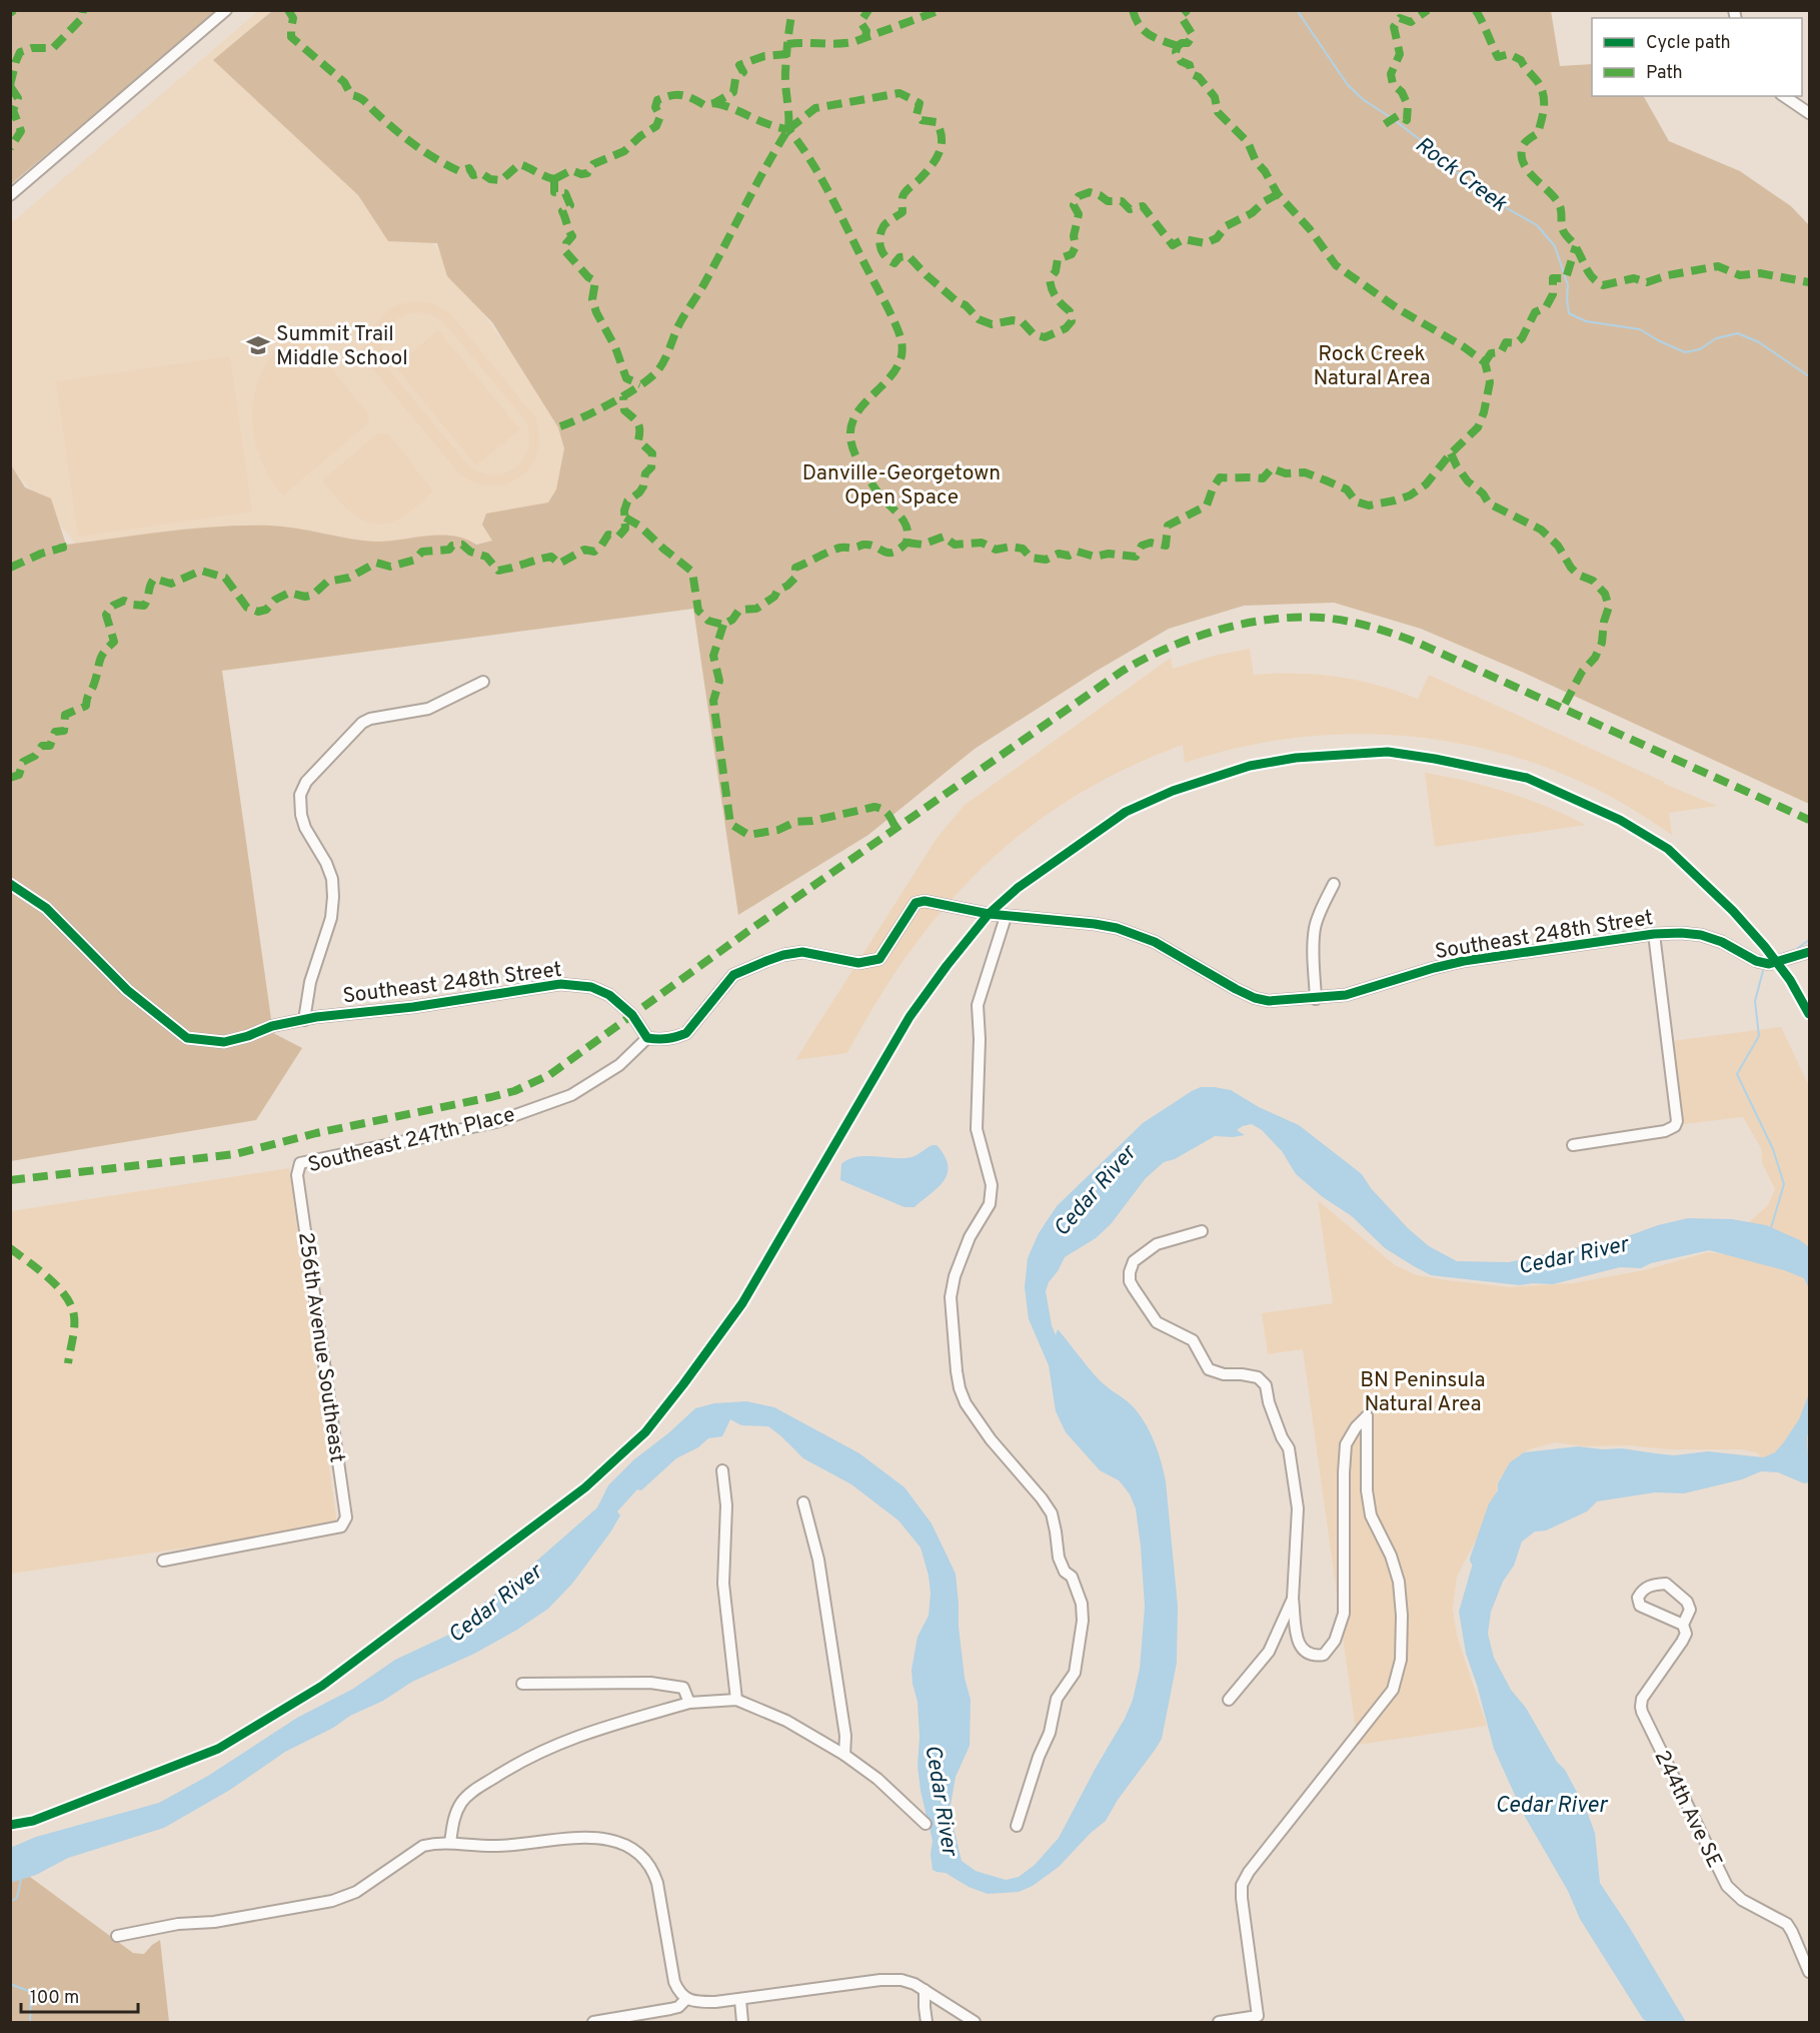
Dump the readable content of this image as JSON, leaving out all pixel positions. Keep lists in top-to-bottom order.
{
  "streets": {
    "street": [
      "Southeast 248th Street",
      "Southeast 247th Place",
      "256th Avenue Southeast",
      "244th Ave SE"
    ]
  },
  "crossings": [
    ["Southeast 248th Street", "Southeast 247th Place"],
    ["Southeast 247th Place", "256th Avenue Southeast"]
  ],
  "water": ["Rock Creek", "Cedar River"],
  "parks": ["Rock Creek Natural Area", "Danville-Georgetown Open Space", "BN Peninsula Natural Area"],
  "places": {
    "school or university": ["Summit Trail Middle School"]
  },
  "legend": ["Cycle path", "Path"],
  "scale_bar": "100 m"
}
